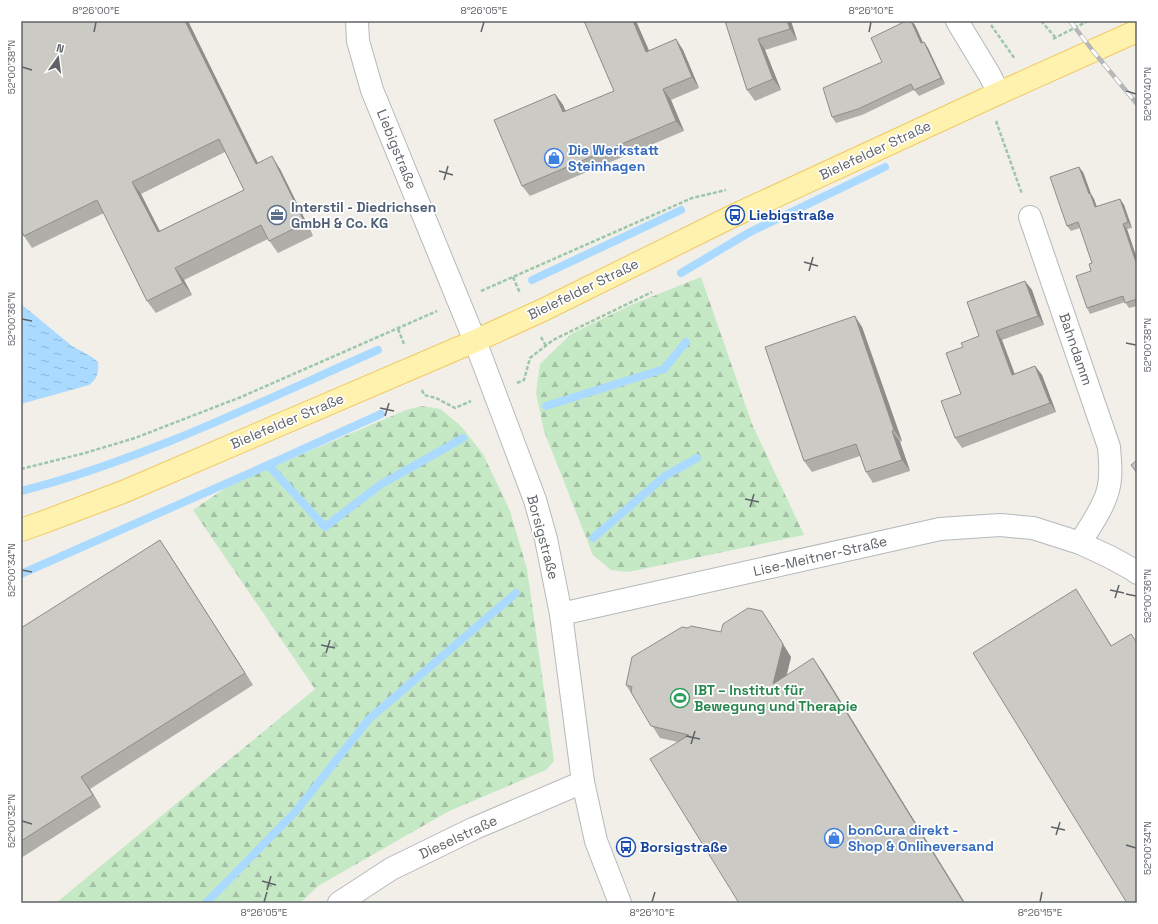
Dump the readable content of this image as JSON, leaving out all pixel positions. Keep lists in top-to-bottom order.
{
  "streets": {
    "main road": ["Bielefelder Straße"],
    "street": [
      "Liebigstraße",
      "Bahndamm",
      "Borsigstraße",
      "Lise-Meitner-Straße",
      "Dieselstraße"
    ]
  },
  "crossings": [
    ["Liebigstraße", "Bielefelder Straße"],
    ["Liebigstraße", "Borsigstraße"],
    ["Bielefelder Straße", "Borsigstraße"],
    ["Bahndamm", "Lise-Meitner-Straße"],
    ["Borsigstraße", "Lise-Meitner-Straße"],
    ["Borsigstraße", "Dieselstraße"]
  ],
  "places": {
    "shop": ["Die Werkstatt Steinhagen", "bonCura direkt - Shop & Onlineversand"],
    "office": ["Interstil - Diedrichsen GmbH & Co. KG"],
    "bus stop": ["Liebigstraße", "Borsigstraße"],
    "sports": ["IBT – Institut für Bewegung und Therapie"]
  },
  "north": "top",
  "coordinates": [
    "8°26'00\"E",
    "8°26'05\"E",
    "8°26'10\"E",
    "52°00'38\"N",
    "52°00'40\"N",
    "52°00'36\"N",
    "52°00'34\"N",
    "52°00'32\"N",
    "8°26'15\"E"
  ]
}
